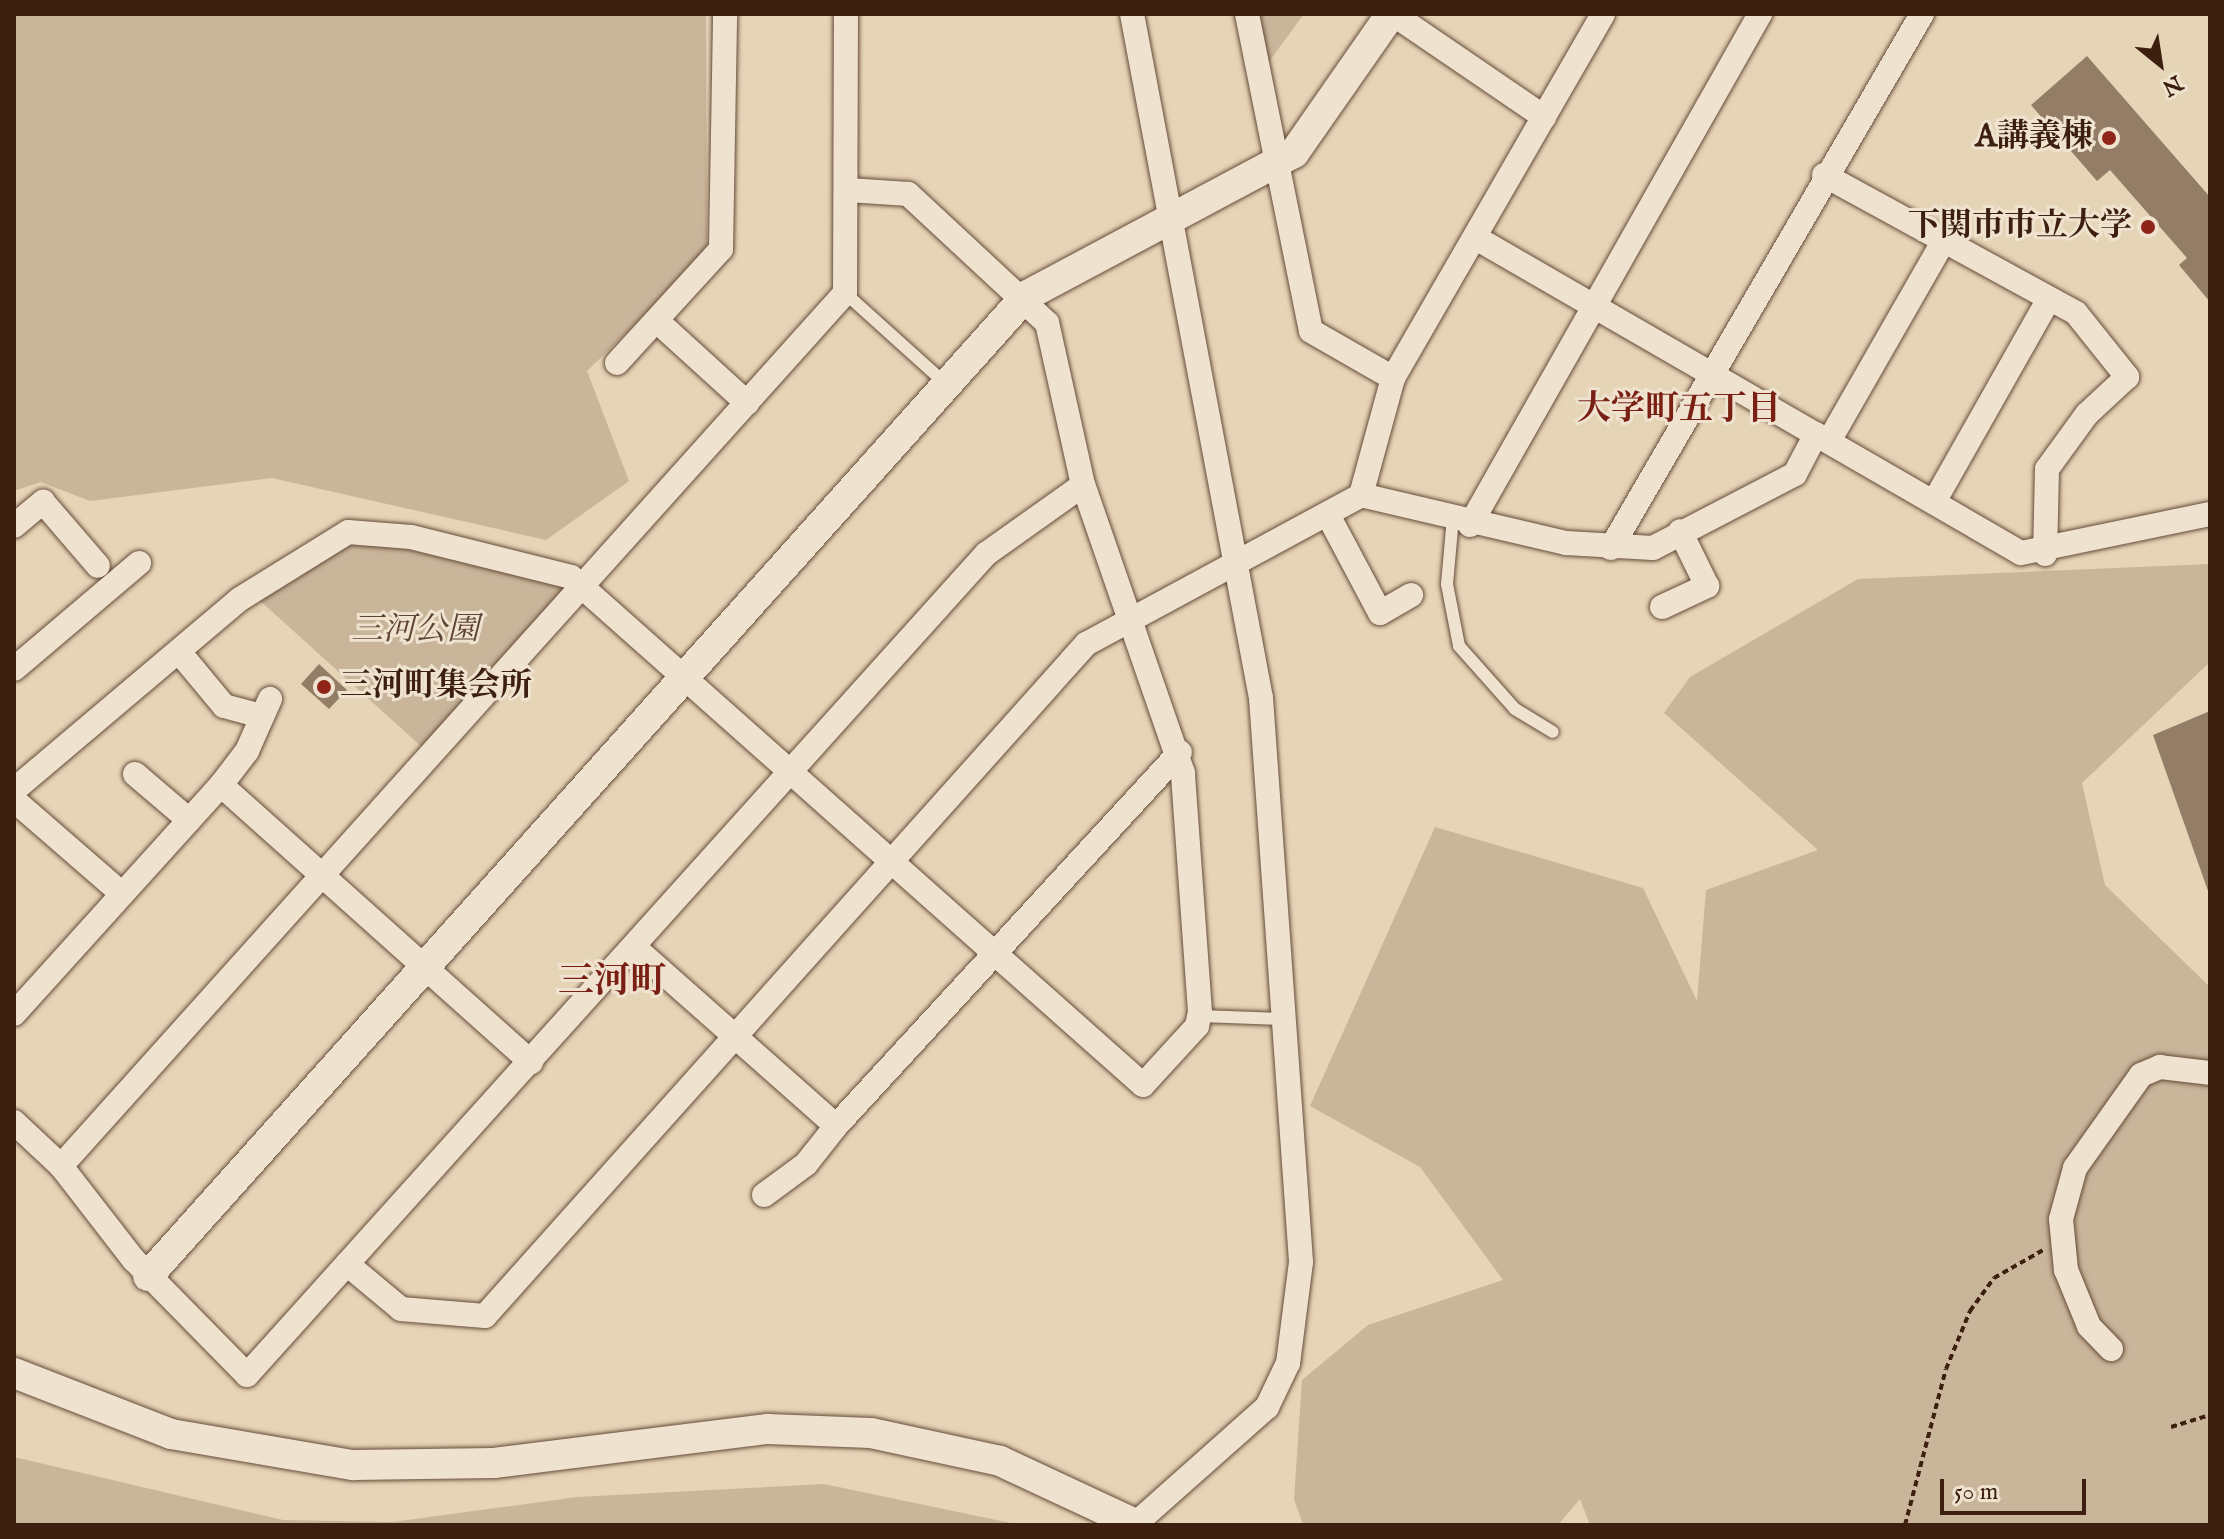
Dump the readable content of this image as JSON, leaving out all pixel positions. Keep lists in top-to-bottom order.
{
  "districts": ["大学町五丁目", "三河町"],
  "parks": ["三河公園"],
  "places": ["A講義棟", "下関市市立大学", "三河町集会所"],
  "scale_bar": "50 m",
  "north": "bottom right"
}
